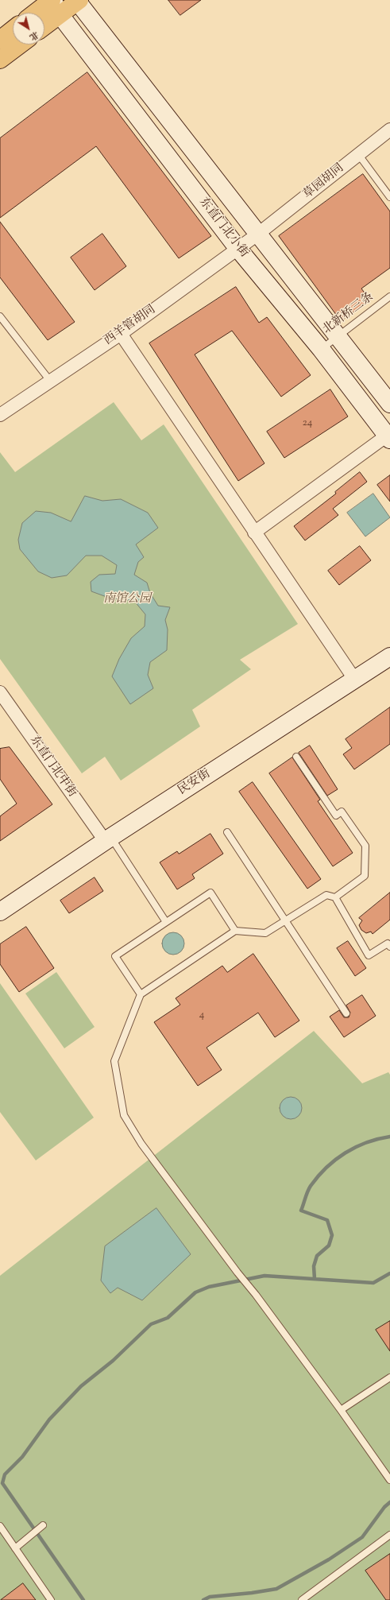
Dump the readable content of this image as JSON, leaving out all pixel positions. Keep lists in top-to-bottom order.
{
  "streets": {
    "main road": ["东直门北小街", "民安街"],
    "street": ["草园胡同", "西羊管胡同", "东直门北中街"],
    "lane": ["北新桥三条"]
  },
  "crossings": [
    ["草园胡同", "东直门北小街"],
    ["草园胡同", "西羊管胡同"],
    ["东直门北小街", "北新桥三条"],
    ["东直门北小街", "西羊管胡同"],
    ["东直门北中街", "民安街"]
  ],
  "parks": ["南馆公园"],
  "house_numbers": ["24", "4"],
  "north": "bottom right"
}
